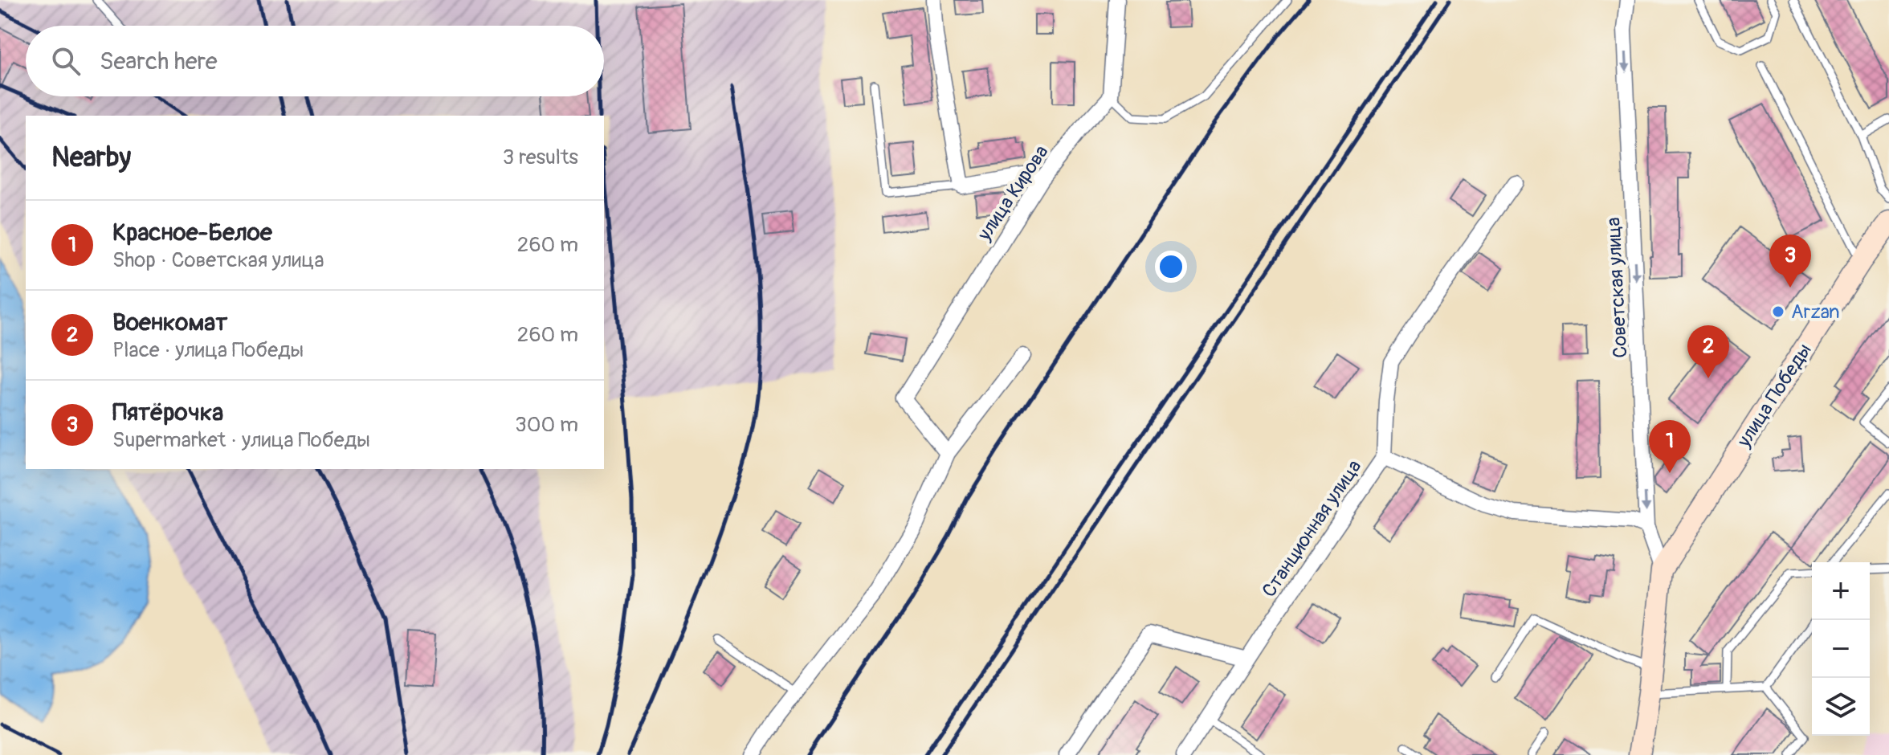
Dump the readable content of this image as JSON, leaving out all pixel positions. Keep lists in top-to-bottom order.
{
  "streets": {
    "street": [
      "улица Кирова",
      "Советская улица",
      "улица Победы",
      "Станционная улица"
    ]
  },
  "crossings": [
    ["Советская улица", "улица Победы"]
  ],
  "one_way": ["Советская улица"],
  "places": ["Arzan"],
  "page": {
    "search": "Search here",
    "heading": ["Nearby", "3 results"],
    "list": [
      {
        "mark": "1",
        "name": "Красное-Белое",
        "note": "Shop · Советская улица",
        "value": "260 m"
      },
      {
        "mark": "2",
        "name": "Военкомат",
        "note": "Place · улица Победы",
        "value": "260 m"
      },
      {
        "mark": "3",
        "name": "Пятёрочка",
        "note": "Supermarket · улица Победы",
        "value": "300 m"
      }
    ],
    "pins": ["3", "2", "1"],
    "map_buttons": ["+", "−"]
  }
}
